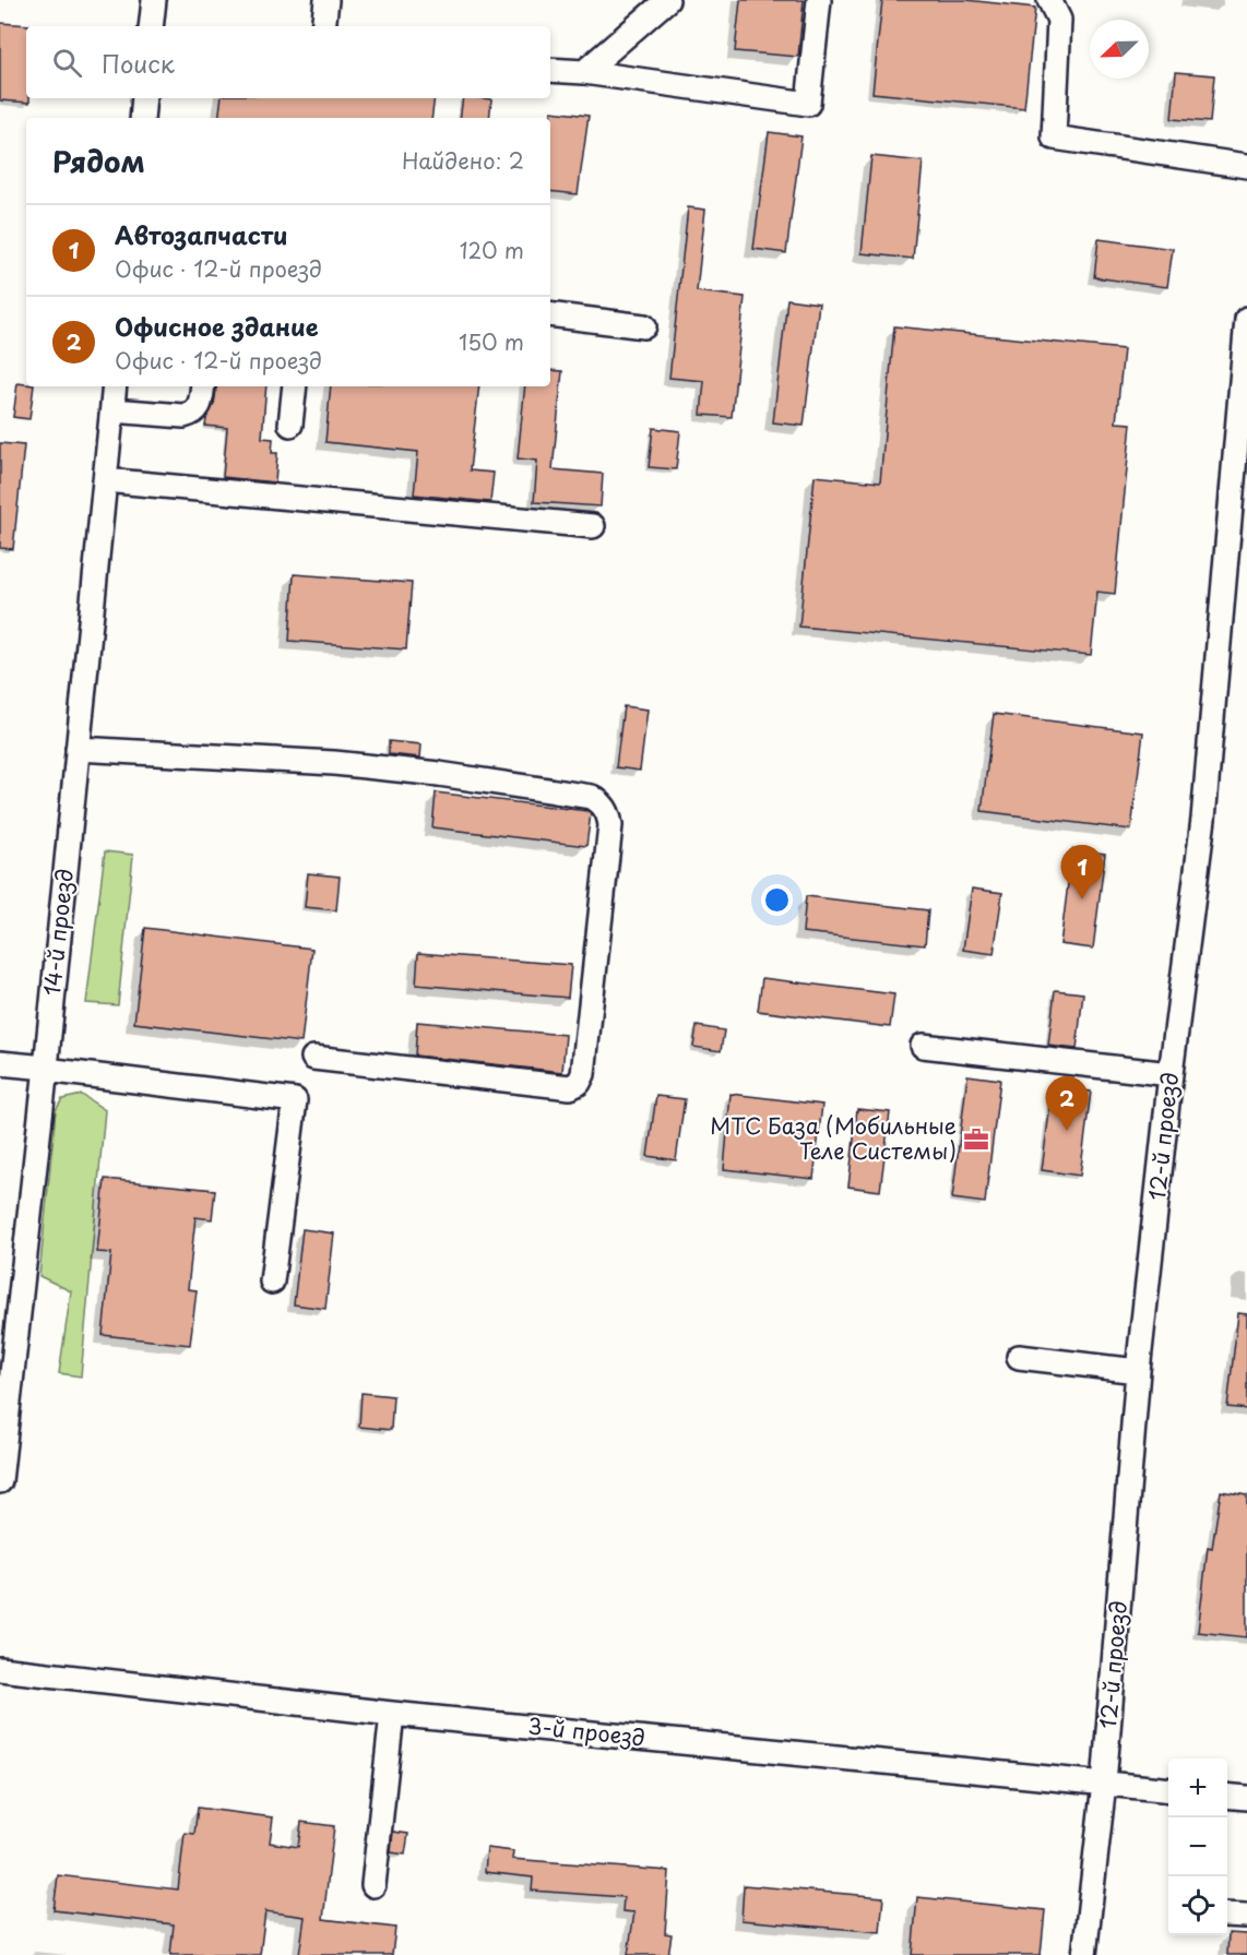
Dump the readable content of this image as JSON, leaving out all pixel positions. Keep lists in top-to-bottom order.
{
  "streets": {
    "street": ["14-й проезд", "12-й проезд", "3-й проезд"]
  },
  "crossings": [
    ["12-й проезд", "3-й проезд"]
  ],
  "places": {
    "office": ["МТС База (Мобильные Теле Системы)"]
  },
  "north": "bottom left",
  "page": {
    "search": "Поиск",
    "heading": ["Рядом", "Найдено: 2"],
    "list": [
      {
        "mark": "1",
        "name": "Автозапчасти",
        "note": "Офис · 12-й проезд",
        "value": "120 m"
      },
      {
        "mark": "2",
        "name": "Офисное здание",
        "note": "Офис · 12-й проезд",
        "value": "150 m"
      }
    ],
    "pins": ["1", "2"],
    "map_buttons": ["+", "−"]
  }
}
